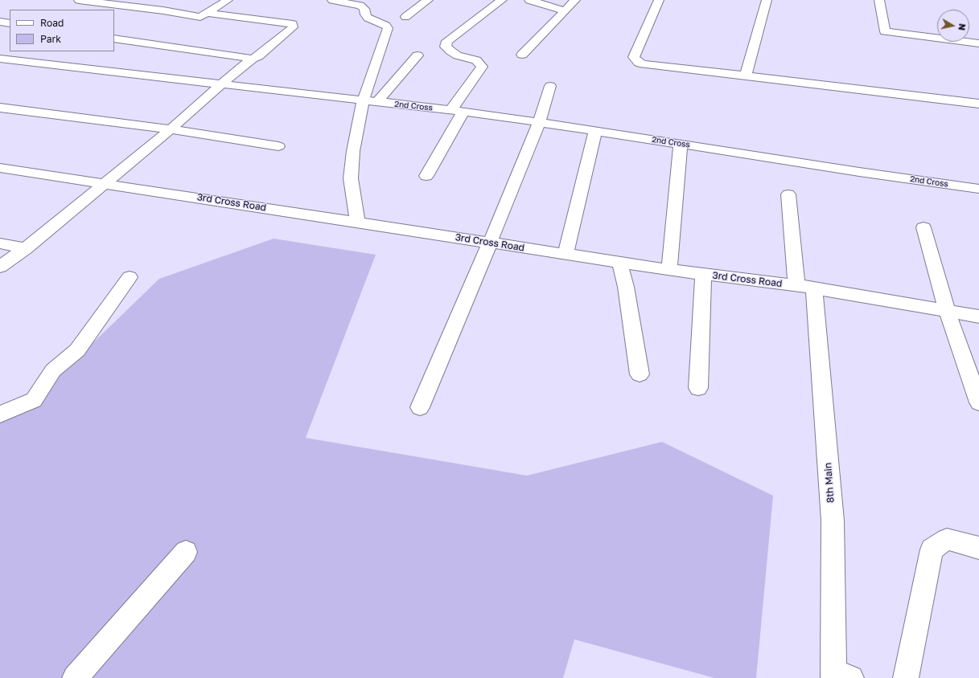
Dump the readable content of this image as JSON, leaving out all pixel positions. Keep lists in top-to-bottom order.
{
  "streets": {
    "street": ["2nd Cross", "3rd Cross Road", "8th Main"]
  },
  "crossings": [
    ["3rd Cross Road", "8th Main"]
  ],
  "legend": ["Road", "Park"],
  "north": "right"
}
